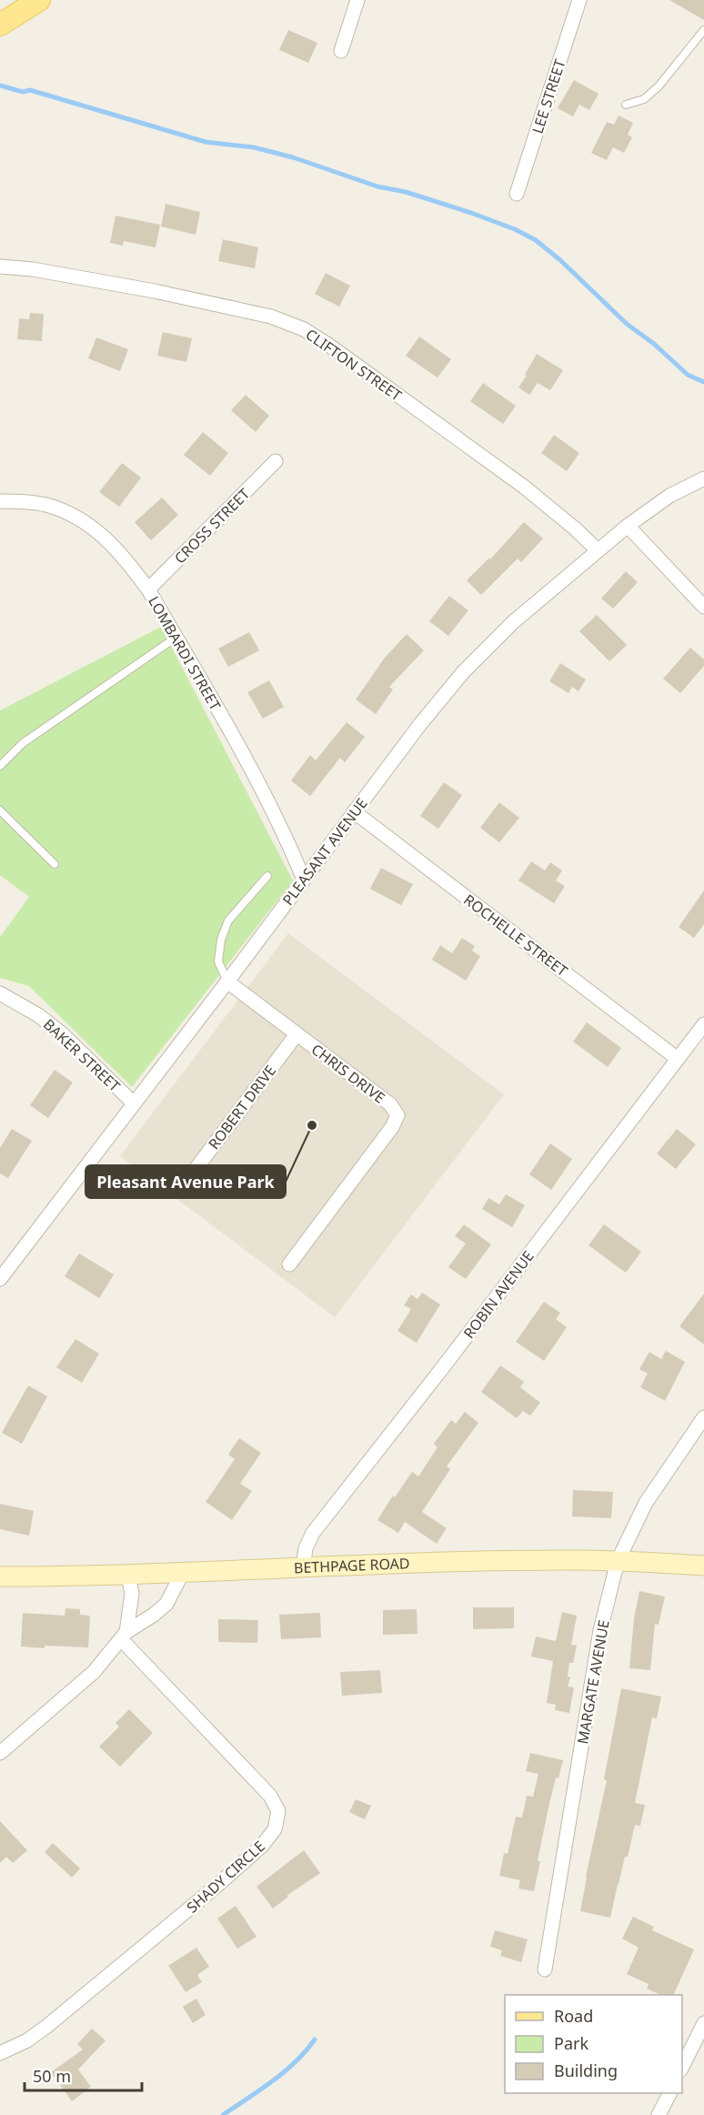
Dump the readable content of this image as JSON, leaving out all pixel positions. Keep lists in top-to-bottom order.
{
  "streets": {
    "street": [
      "LEE STREET",
      "CLIFTON STREET",
      "CROSS STREET",
      "LOMBARDI STREET",
      "PLEASANT AVENUE",
      "ROCHELLE STREET",
      "BAKER STREET",
      "CHRIS DRIVE",
      "ROBERT DRIVE",
      "ROBIN AVENUE",
      "BETHPAGE ROAD",
      "MARGATE AVENUE",
      "SHADY CIRCLE"
    ]
  },
  "crossings": [
    ["CLIFTON STREET", "PLEASANT AVENUE"],
    ["CROSS STREET", "LOMBARDI STREET"],
    ["LOMBARDI STREET", "PLEASANT AVENUE"],
    ["PLEASANT AVENUE", "ROCHELLE STREET"],
    ["PLEASANT AVENUE", "BAKER STREET"],
    ["PLEASANT AVENUE", "CHRIS DRIVE"],
    ["ROCHELLE STREET", "ROBIN AVENUE"],
    ["CHRIS DRIVE", "ROBERT DRIVE"],
    ["ROBIN AVENUE", "BETHPAGE ROAD"],
    ["BETHPAGE ROAD", "MARGATE AVENUE"]
  ],
  "places": ["Pleasant Avenue Park"],
  "legend": ["Road", "Park", "Building"],
  "scale_bar": "50 m"
}
